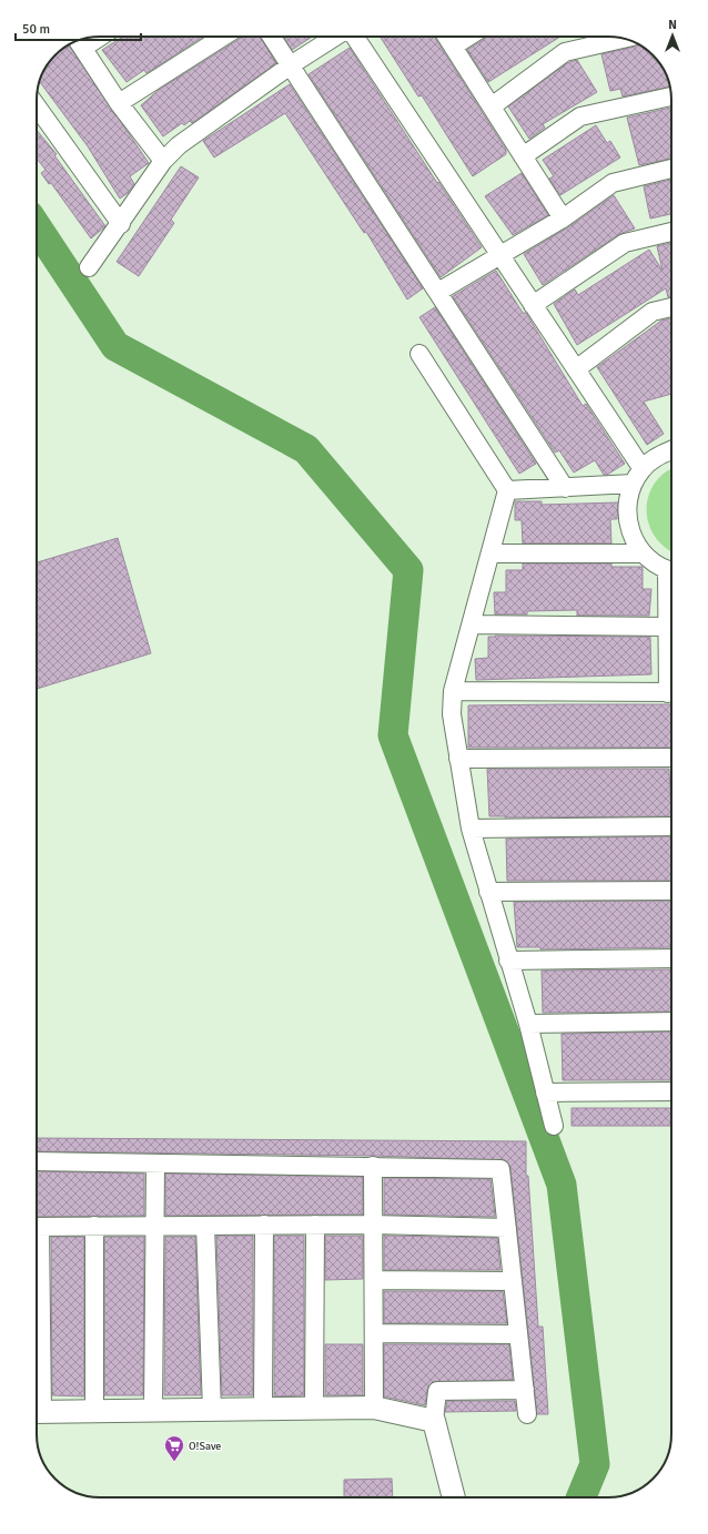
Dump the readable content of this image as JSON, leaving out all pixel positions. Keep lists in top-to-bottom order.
{
  "places": {
    "supermarket": ["O!Save"]
  },
  "scale_bar": "50 m",
  "north": "top"
}
